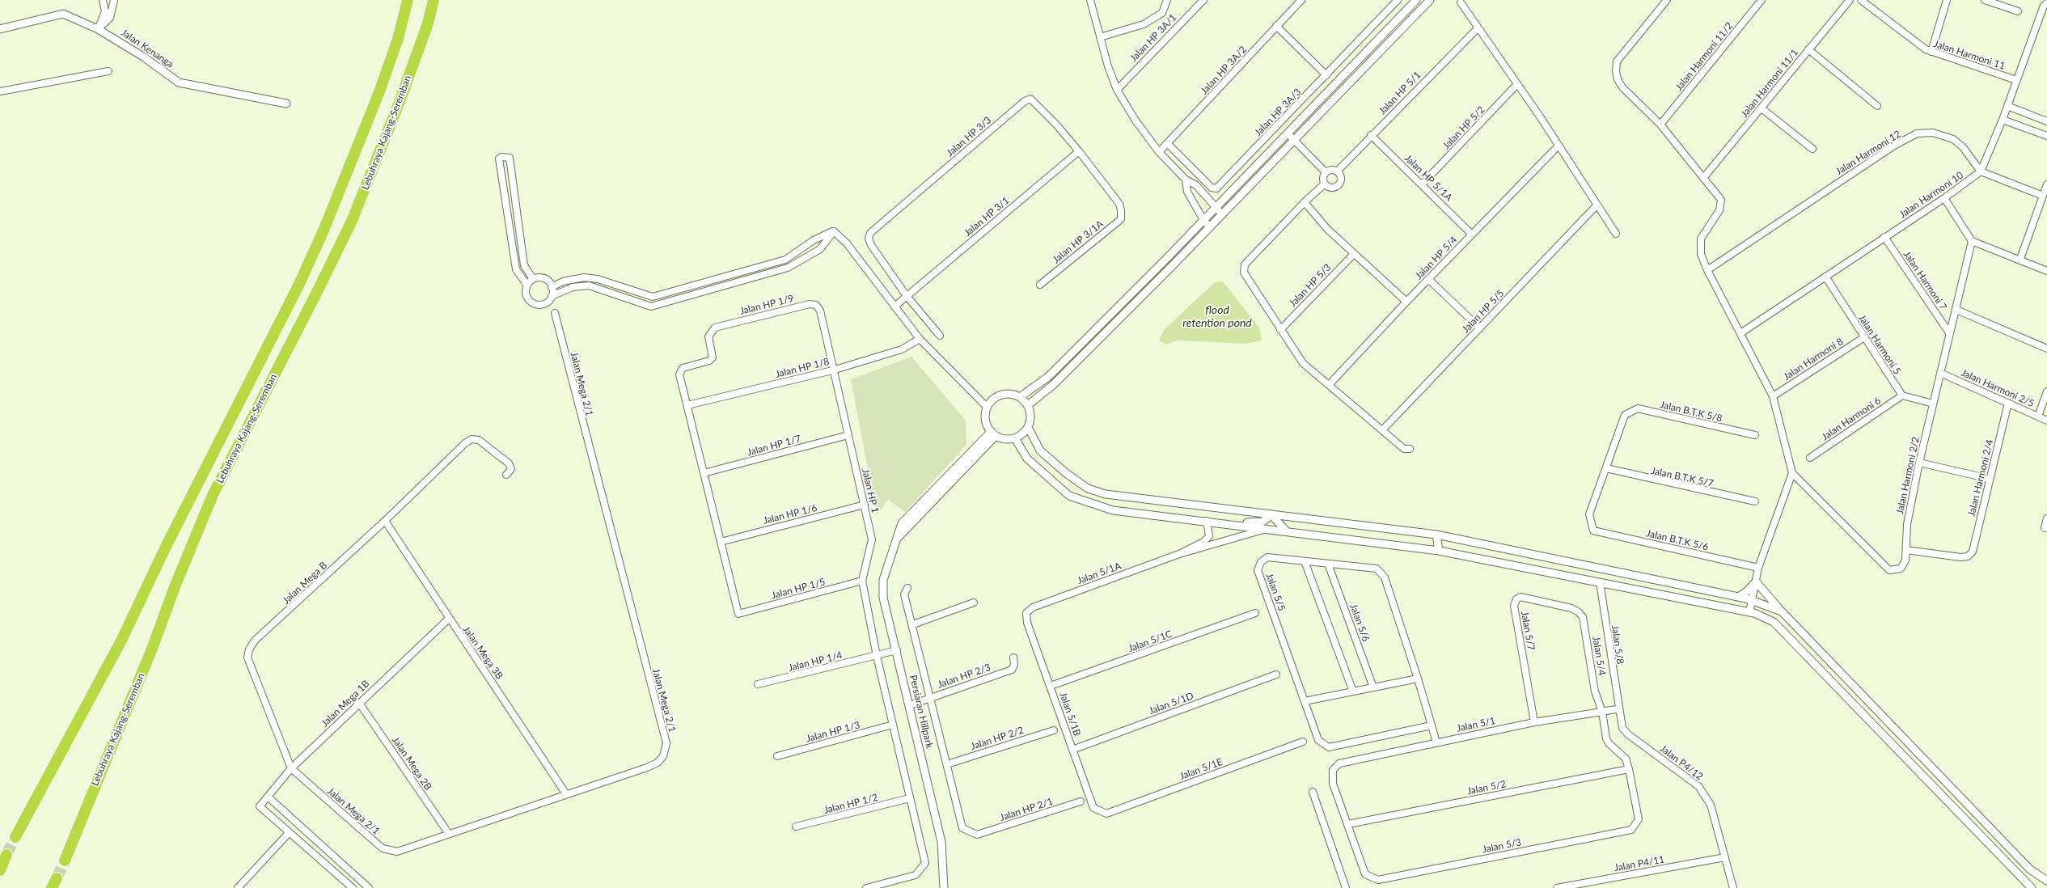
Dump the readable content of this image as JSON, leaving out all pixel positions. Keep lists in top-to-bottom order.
{
  "streets": {
    "highway": ["Lebuhraya Kajang-Seremban"],
    "street": [
      "Jalan HP 3A/1",
      "Jalan Kenanga",
      "Jalan Harmoni 11",
      "Jalan Harmoni 11/2",
      "Jalan HP 3A/2",
      "Jalan Harmoni 11/1",
      "Jalan HP 5/1",
      "Jalan HP 3A/3",
      "Jalan HP 5/2",
      "Jalan HP 3/3",
      "Jalan Harmoni 12",
      "Jalan HP 5/1A",
      "Jalan Harmoni 10",
      "Jalan HP 3/1",
      "Jalan HP 3/1A",
      "Jalan HP 5/4",
      "Jalan Harmoni 7",
      "Jalan HP 5/3",
      "Jalan HP 1/9",
      "Jalan HP 5/5",
      "Jalan Harmoni 5",
      "Jalan Harmoni 8",
      "Jalan HP 1/8",
      "Jalan Mega 2/1",
      "Jalan Harmoni 2/5",
      "Jalan B.T.K 5/8",
      "Jalan Harmoni 6",
      "Jalan HP 1/7",
      "Jalan Harmoni 2/2",
      "Jalan B.T.K 5/7",
      "Jalan Harmoni 2/4",
      "Jalan HP 1",
      "Jalan HP 1/6",
      "Jalan B.T.K 5/6",
      "Jalan 5/1A",
      "Jalan Mega B",
      "Jalan HP 1/5",
      "Jalan 5/5",
      "Jalan 5/6",
      "Jalan 5/7",
      "Jalan 5/1C",
      "Jalan 5/8",
      "Jalan Mega 3B",
      "Jalan 5/4",
      "Jalan HP 1/4",
      "Jalan HP 2/3",
      "Jalan Mega 1B",
      "Jalan 5/1D",
      "Persiaran Hillpark",
      "Jalan 5/1B",
      "Jalan 5/1",
      "Jalan HP 1/3",
      "Jalan HP 2/2",
      "Jalan P4/12",
      "Jalan Mega 2B",
      "Jalan 5/1E",
      "Jalan 5/2",
      "Jalan HP 1/2",
      "Jalan HP 2/1",
      "Jalan 5/3",
      "Jalan P4/11"
    ]
  },
  "crossings": [
    ["Jalan HP 3A/2", "Jalan HP 3A/3"],
    ["Jalan HP 5/1", "Jalan HP 5/1A"],
    ["Jalan HP 5/2", "Jalan HP 5/1A"],
    ["Jalan HP 3/3", "Jalan HP 3/1"],
    ["Jalan HP 3/3", "Jalan HP 3/1A"],
    ["Jalan Harmoni 12", "Jalan Harmoni 10"],
    ["Jalan HP 5/1A", "Jalan HP 5/4"],
    ["Jalan Harmoni 10", "Jalan Harmoni 7"],
    ["Jalan Harmoni 10", "Jalan Harmoni 5"],
    ["Jalan Harmoni 7", "Jalan Harmoni 2/2"],
    ["Jalan HP 1/9", "Jalan HP 1/8"],
    ["Jalan HP 1/9", "Jalan HP 1"],
    ["Jalan Harmoni 5", "Jalan Harmoni 8"],
    ["Jalan Harmoni 5", "Jalan Harmoni 6"],
    ["Jalan HP 1/8", "Jalan HP 1"],
    ["Jalan Mega 2/1", "Jalan Mega B"],
    ["Jalan Mega 2/1", "Jalan Mega 3B"],
    ["Jalan Mega 2/1", "Jalan Mega 1B"],
    ["Jalan Mega 2/1", "Jalan Mega 2B"],
    ["Jalan Harmoni 2/5", "Jalan Harmoni 2/2"],
    ["Jalan Harmoni 2/5", "Jalan Harmoni 2/4"],
    ["Jalan B.T.K 5/8", "Jalan B.T.K 5/7"],
    ["Jalan B.T.K 5/8", "Jalan B.T.K 5/6"],
    ["Jalan HP 1/7", "Jalan HP 1"],
    ["Jalan Harmoni 2/2", "Jalan Harmoni 2/4"],
    ["Jalan B.T.K 5/7", "Jalan B.T.K 5/6"],
    ["Jalan HP 1", "Jalan HP 1/6"],
    ["Jalan HP 1", "Jalan HP 1/5"],
    ["Jalan HP 1", "Jalan HP 1/4"],
    ["Jalan HP 1", "Jalan HP 1/3"],
    ["Jalan HP 1", "Jalan HP 1/2"],
    ["Jalan HP 1/6", "Jalan HP 1/5"],
    ["Jalan 5/1A", "Jalan 5/1B"],
    ["Jalan Mega B", "Jalan Mega 3B"],
    ["Jalan Mega B", "Jalan Mega 1B"],
    ["Jalan 5/5", "Jalan 5/6"],
    ["Jalan 5/5", "Jalan 5/1"],
    ["Jalan 5/7", "Jalan 5/4"],
    ["Jalan 5/7", "Jalan 5/1"],
    ["Jalan 5/1C", "Jalan 5/1B"],
    ["Jalan 5/8", "Jalan 5/1"],
    ["Jalan 5/8", "Jalan P4/12"],
    ["Jalan Mega 3B", "Jalan Mega 1B"],
    ["Jalan 5/4", "Jalan 5/1"],
    ["Jalan 5/4", "Jalan 5/3"],
    ["Jalan HP 2/3", "Persiaran Hillpark"],
    ["Jalan Mega 1B", "Jalan Mega 2B"],
    ["Jalan 5/1D", "Jalan 5/1B"],
    ["Jalan 5/1B", "Jalan 5/1E"],
    ["Jalan 5/1", "Jalan P4/12"],
    ["Jalan 5/1", "Jalan 5/3"],
    ["Jalan HP 2/2", "Jalan HP 2/1"],
    ["Jalan P4/12", "Jalan P4/11"],
    ["Jalan 5/2", "Jalan 5/3"]
  ],
  "water": ["flood retention pond"]
}
